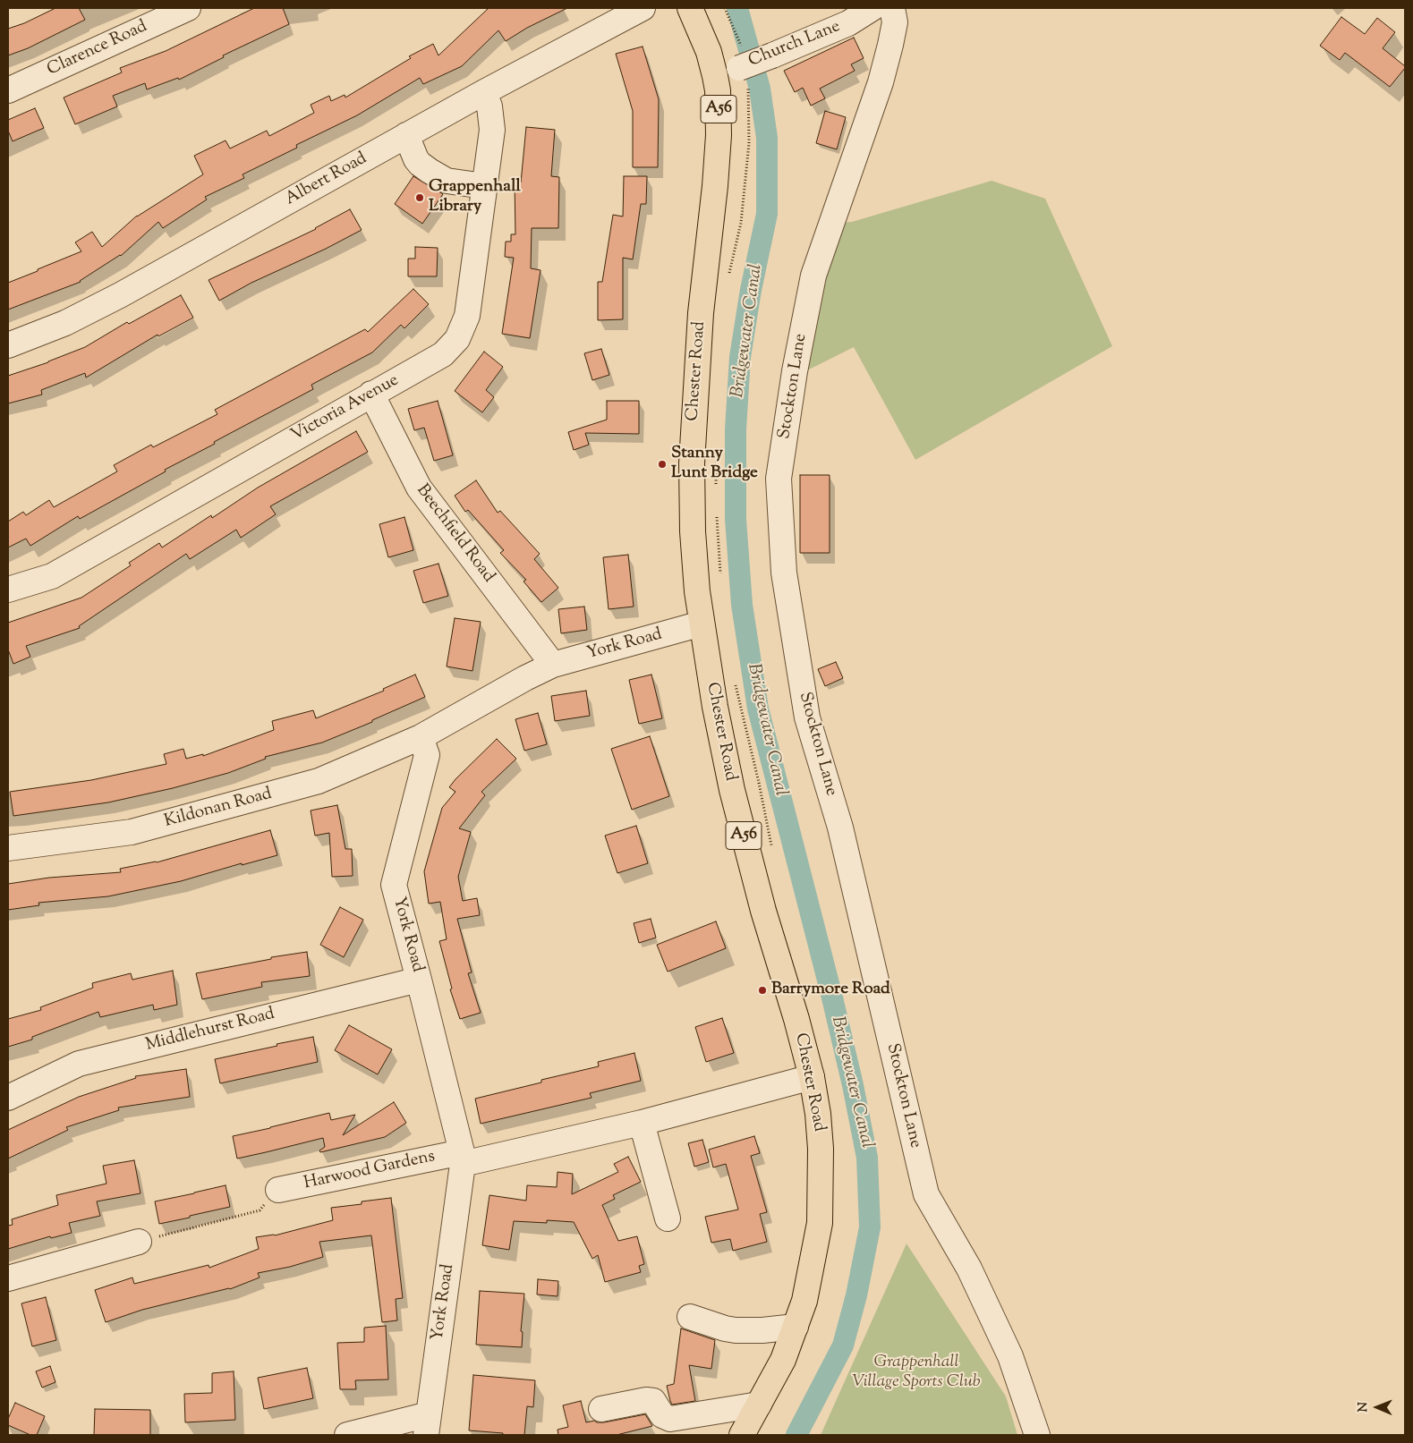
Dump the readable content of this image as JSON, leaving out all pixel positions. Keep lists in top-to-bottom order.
{
  "streets": {
    "main road": ["A56", "Chester Road"],
    "street": [
      "Church Lane",
      "Clarence Road",
      "Albert Road",
      "Stockton Lane",
      "Victoria Avenue",
      "Beechfield Road",
      "York Road",
      "Kildonan Road",
      "Middlehurst Road",
      "Harwood Gardens"
    ]
  },
  "crossings": [
    ["Church Lane", "Chester Road"],
    ["Albert Road", "Victoria Avenue"],
    ["Chester Road", "York Road"],
    ["Victoria Avenue", "Beechfield Road"],
    ["Beechfield Road", "York Road"],
    ["York Road", "Kildonan Road"],
    ["York Road", "Middlehurst Road"],
    ["York Road", "Harwood Gardens"]
  ],
  "water": ["Bridgewater Canal"],
  "parks": ["Grappenhall Village Sports Club"],
  "places": ["Grappenhall Library", "Stanny Lunt Bridge", "Barrymore Road"],
  "north": "left"
}
